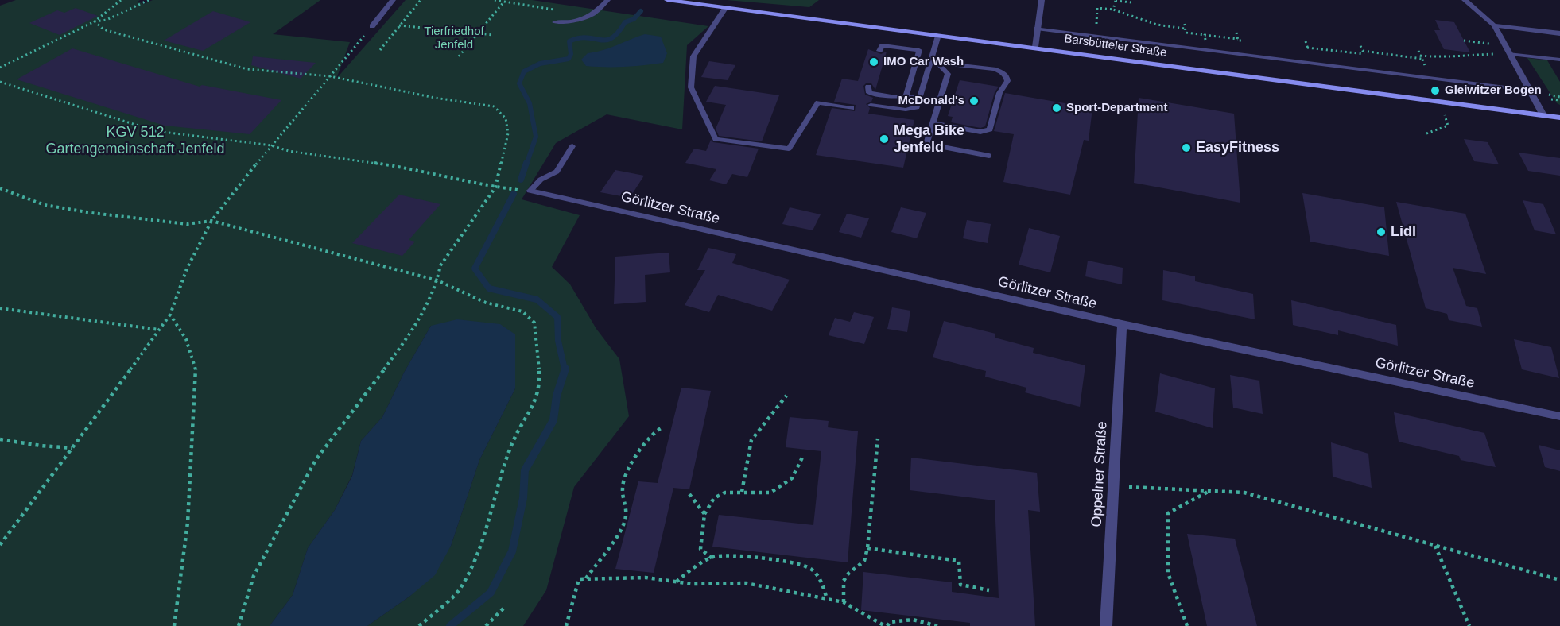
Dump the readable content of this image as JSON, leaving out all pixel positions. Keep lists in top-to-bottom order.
{
  "streets": {
    "main road": ["Barsbütteler Straße"],
    "street": ["Görlitzer Straße", "Oppelner Straße"]
  },
  "crossings": [
    ["Görlitzer Straße", "Oppelner Straße"]
  ],
  "parks": ["Tierfriedhof Jenfeld", "KGV 512 Gartengemeinschaft Jenfeld"],
  "places": [
    "IMO Car Wash",
    "Gleiwitzer Bogen",
    "McDonald's",
    "Sport-Department",
    "Mega Bike Jenfeld",
    "EasyFitness",
    "Lidl"
  ]
}
